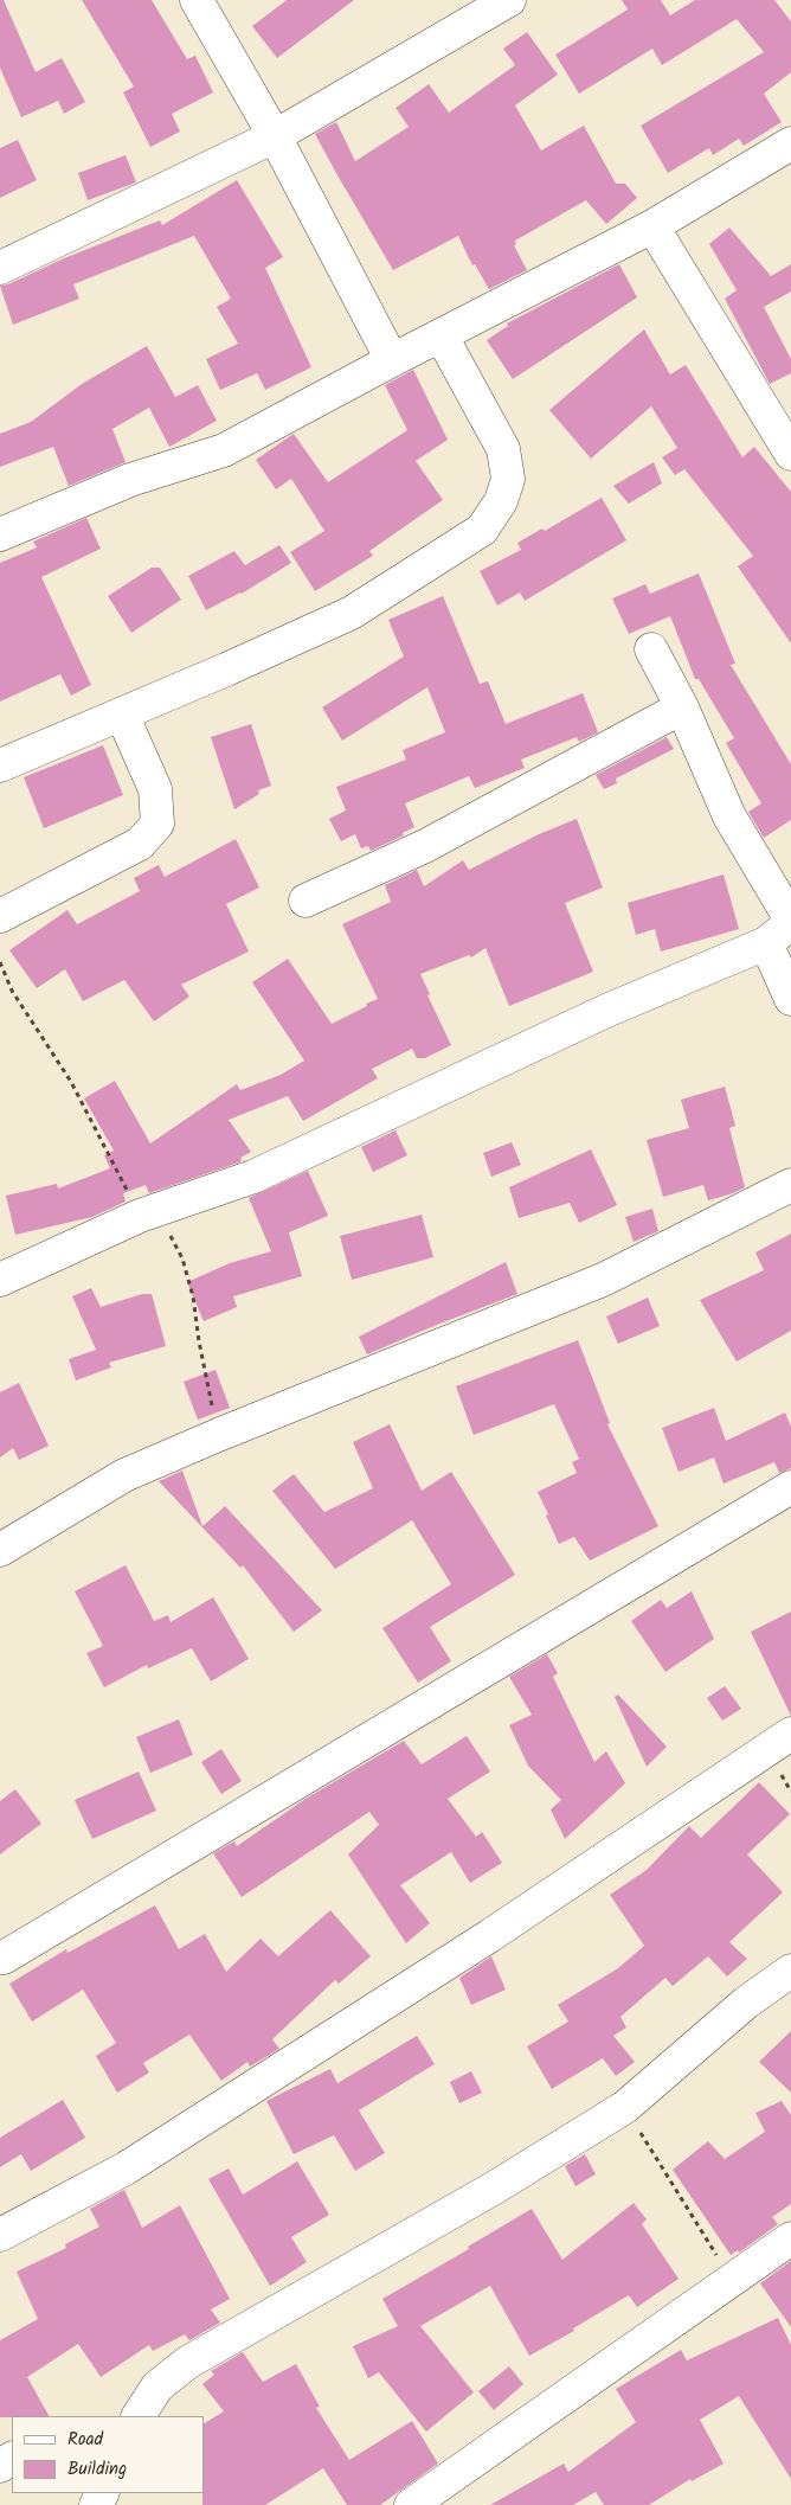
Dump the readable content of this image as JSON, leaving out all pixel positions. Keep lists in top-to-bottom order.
{
  "legend": ["Road", "Building"]
}
